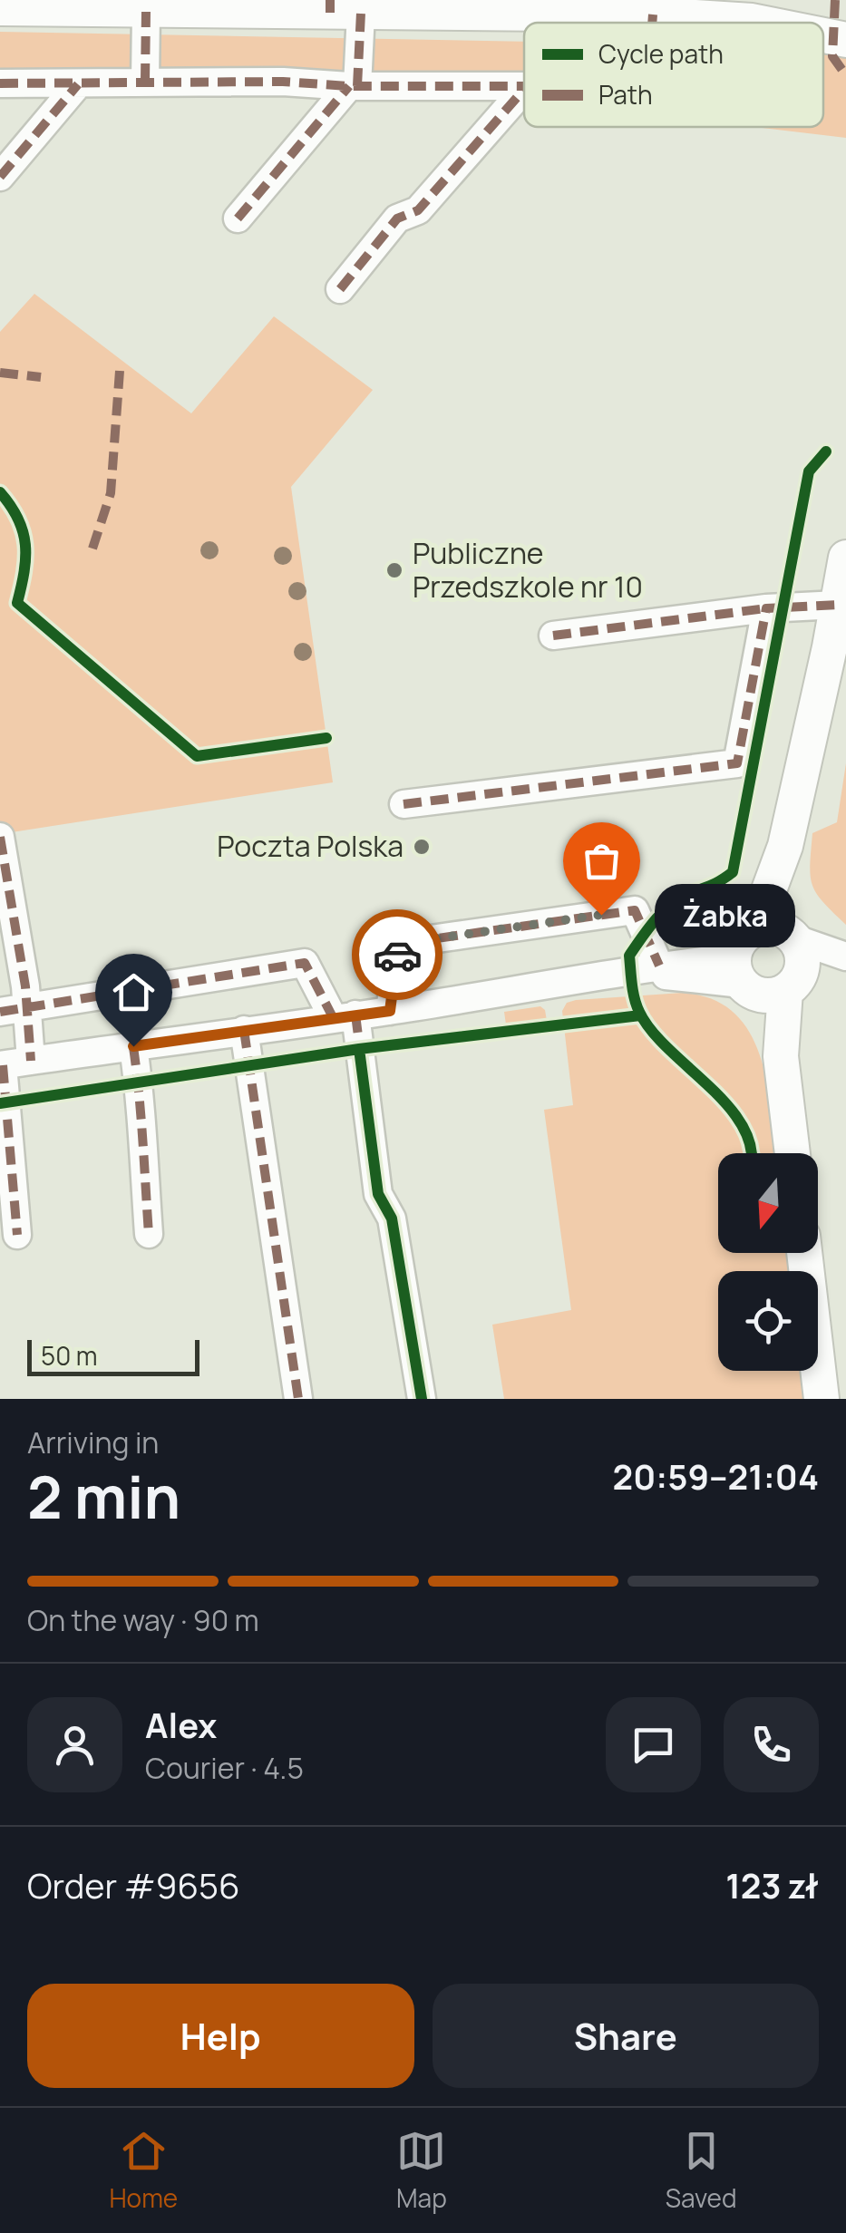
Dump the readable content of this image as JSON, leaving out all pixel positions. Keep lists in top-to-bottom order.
{
  "places": ["Publiczne Przedszkole nr 10", "Poczta Polska", "Żabka"],
  "legend": ["Cycle path", "Path"],
  "scale_bar": "50 m",
  "north": "bottom",
  "page": {
    "bubble": "Żabka",
    "scale": "50 m",
    "heading": ["2 min", "Arriving in", "20:59–21:04"],
    "panel": [
      "Alex",
      "Courier · 4.5",
      "Order #9656",
      "123 zł"
    ],
    "bar": "On the way · 90 m",
    "buttons": ["Help", "Share"],
    "tabs": ["Home", "Map", "Saved"]
  }
}
